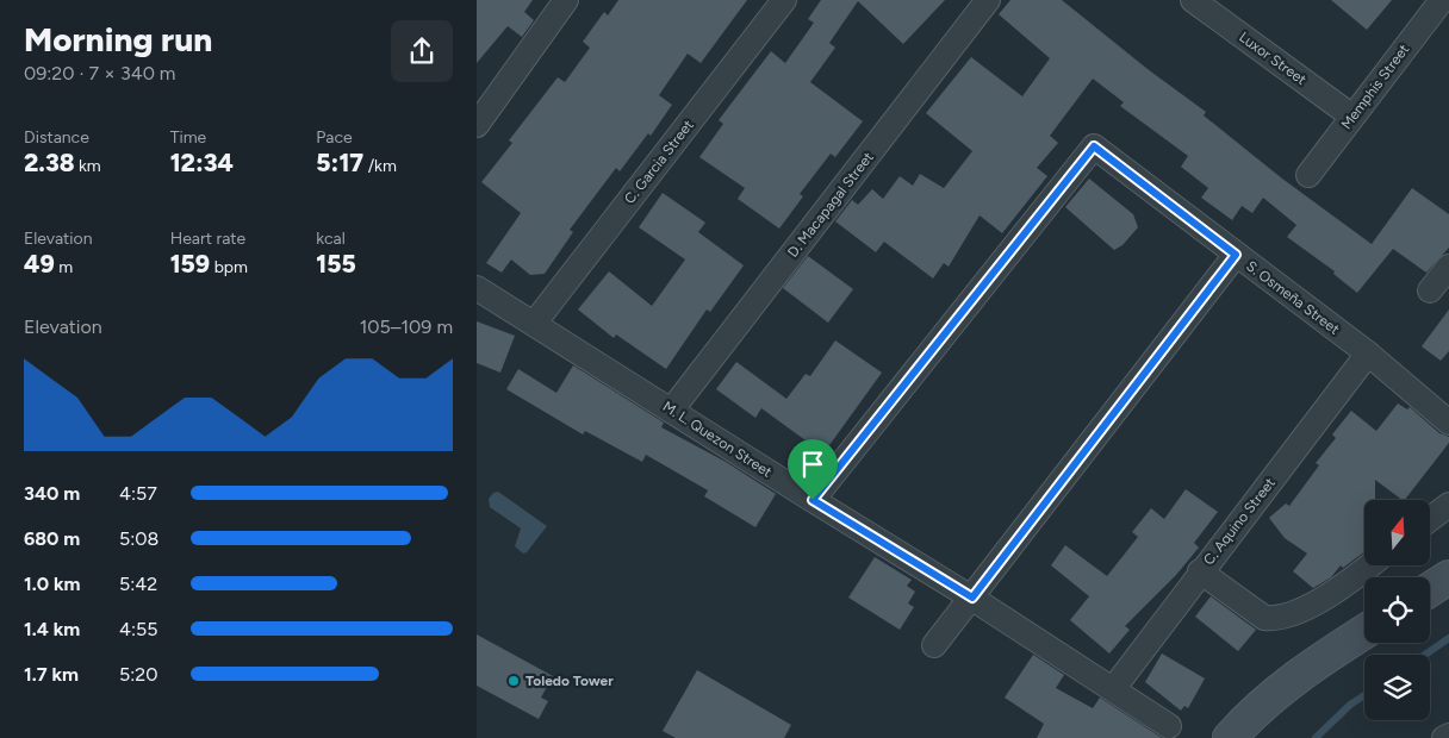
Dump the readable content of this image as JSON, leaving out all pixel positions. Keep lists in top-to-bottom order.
{
  "streets": {
    "street": [
      "Luxor Street",
      "Memphis Street",
      "C. Garcia Street",
      "D. Macapagal Street",
      "S. Osmeña Street",
      "M. L. Quezon Street",
      "C. Aquino Street"
    ]
  },
  "crossings": [
    ["Luxor Street", "Memphis Street"],
    ["C. Garcia Street", "M. L. Quezon Street"],
    ["D. Macapagal Street", "M. L. Quezon Street"],
    ["S. Osmeña Street", "M. L. Quezon Street"],
    ["S. Osmeña Street", "C. Aquino Street"],
    ["M. L. Quezon Street", "C. Aquino Street"]
  ],
  "places": ["Toledo Tower"],
  "north": "top",
  "page": {
    "heading": ["Morning run", "09:20 · 7 × 340 m"],
    "stats": [
      ["Distance", "2.38 km"],
      ["Time", "12:34"],
      ["Pace", "5:17 /km"],
      ["Elevation", "49 m"],
      ["Heart rate", "159 bpm"],
      ["kcal", "155"]
    ],
    "chart": ["Elevation", "105–109 m"],
    "list": [
      {
        "name": "340 m",
        "note": "4:57"
      },
      {
        "name": "680 m",
        "note": "5:08"
      },
      {
        "name": "1.0 km",
        "note": "5:42"
      },
      {
        "name": "1.4 km",
        "note": "4:55"
      },
      {
        "name": "1.7 km",
        "note": "5:20"
      }
    ]
  }
}
